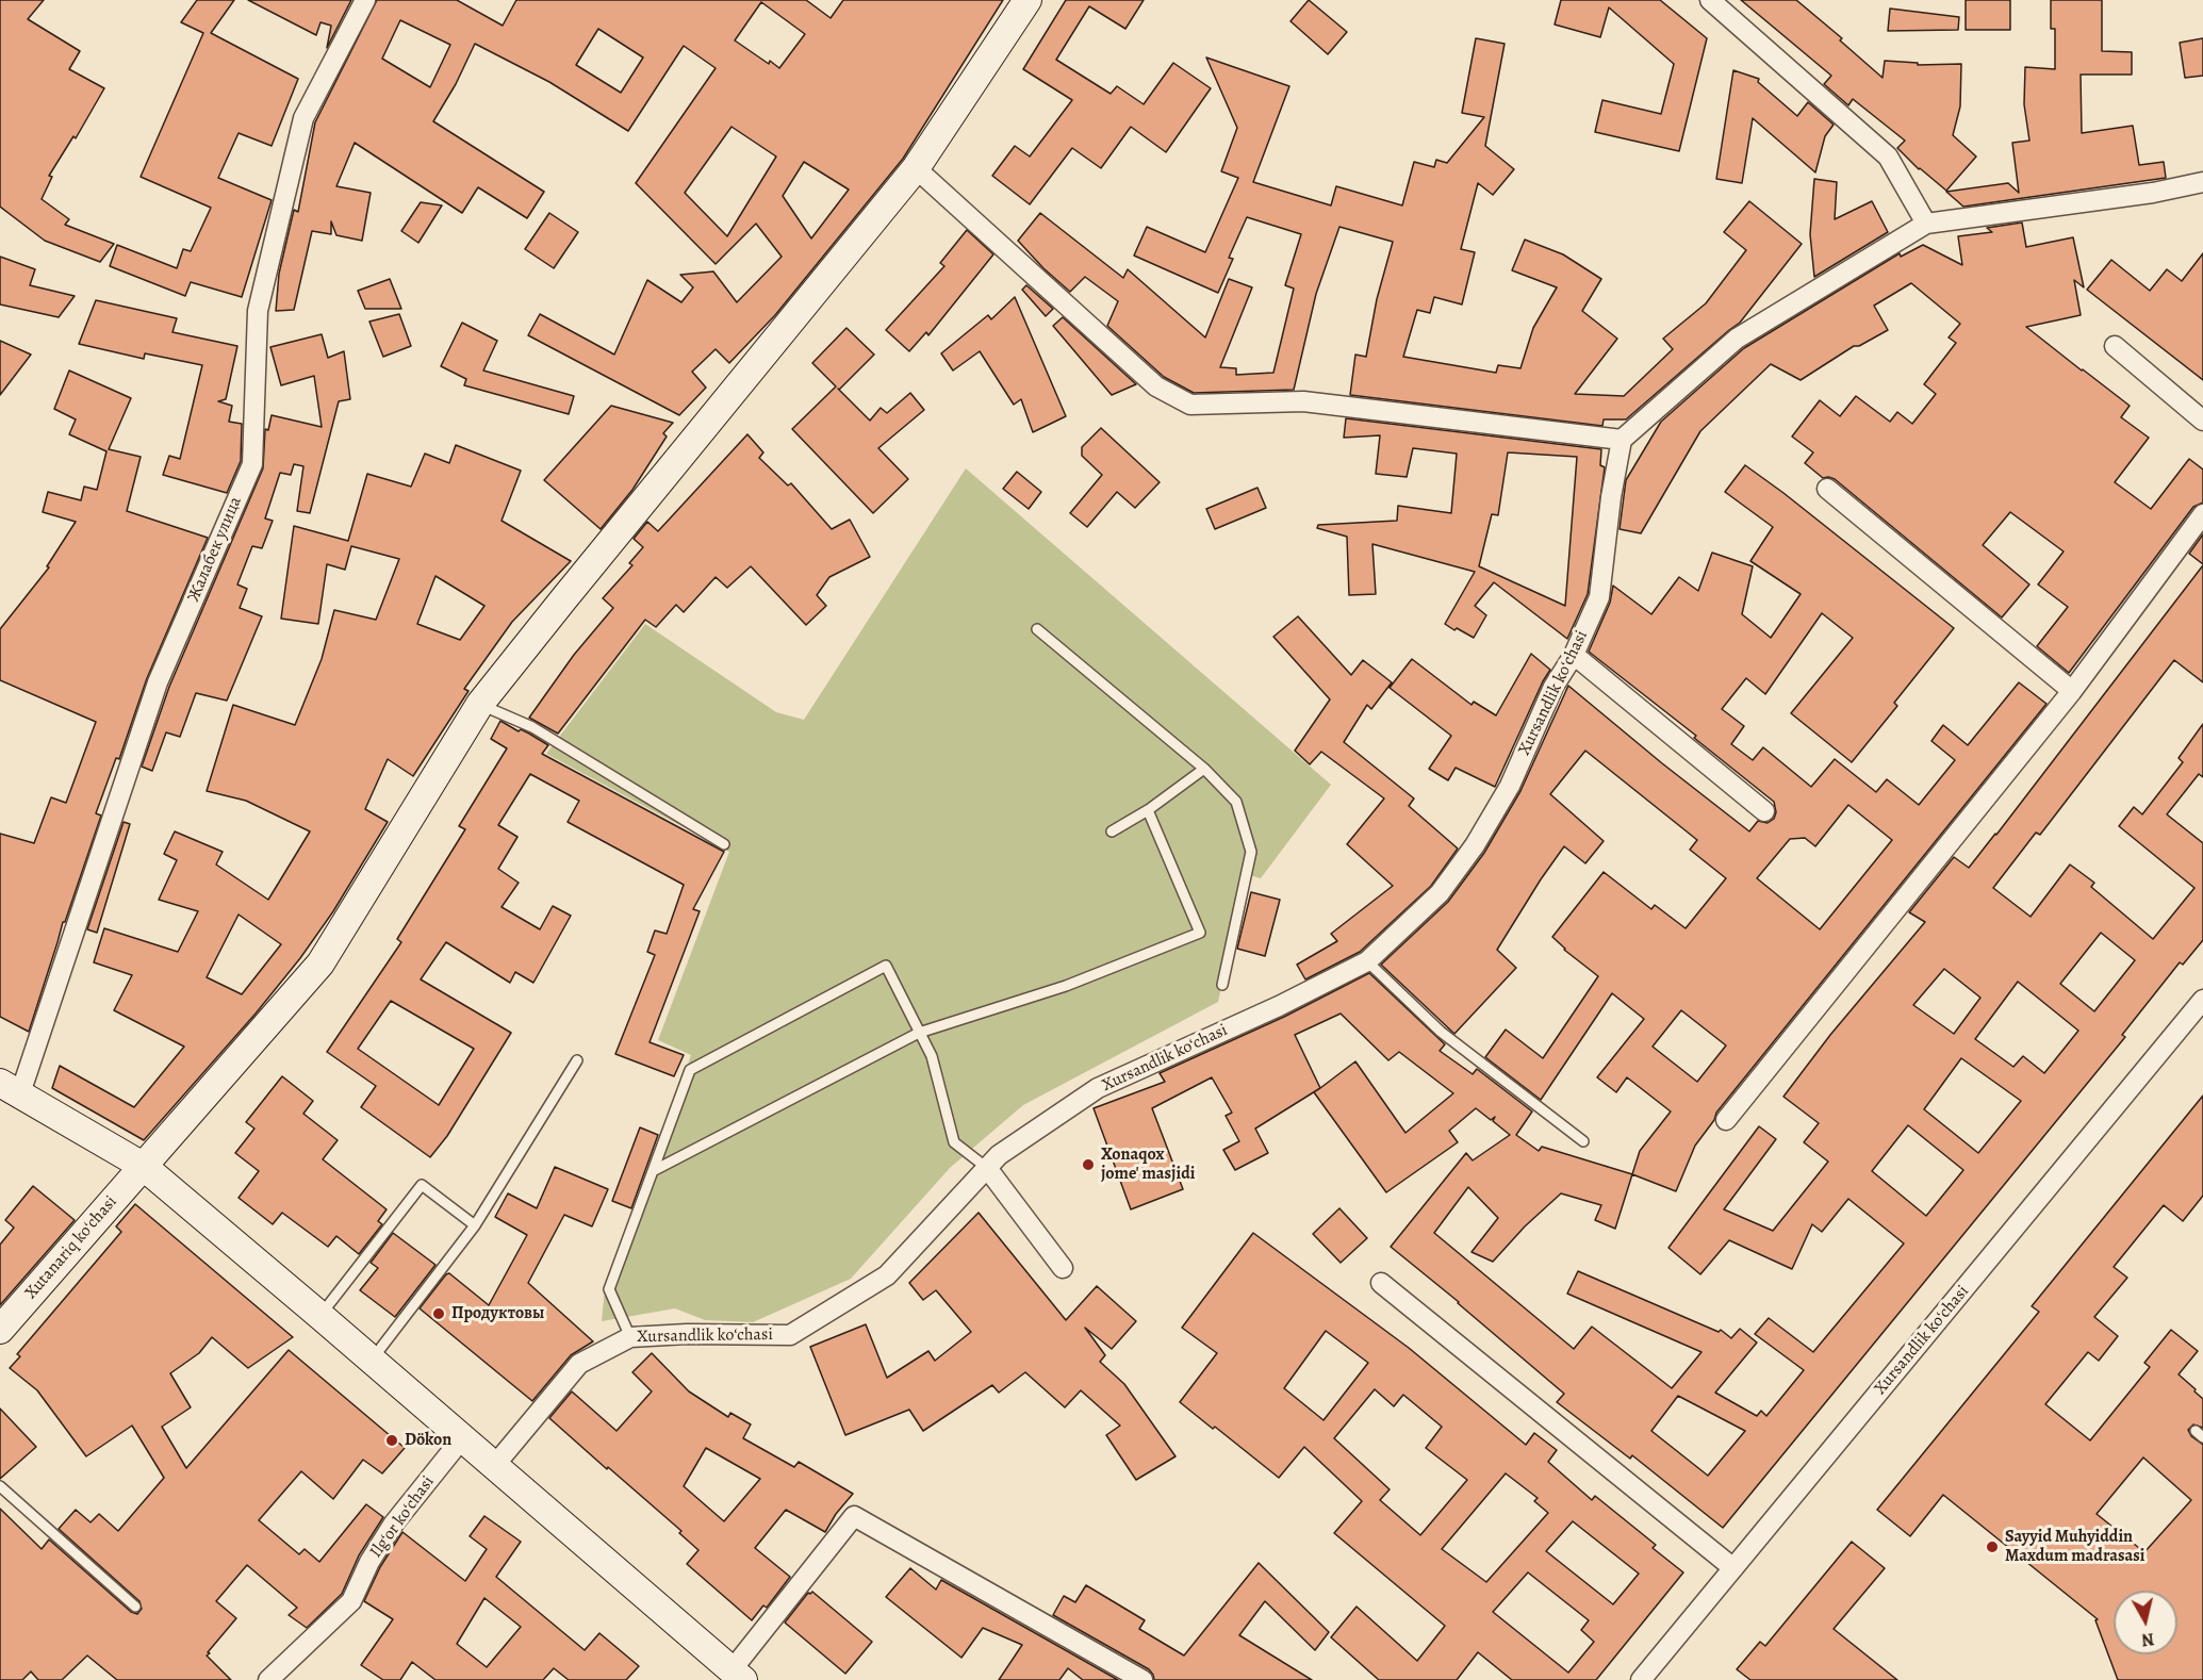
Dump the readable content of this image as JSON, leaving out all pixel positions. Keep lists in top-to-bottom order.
{
  "streets": {
    "street": [
      "Жалабек улица",
      "Xursandlik koʻchasi",
      "Xutanariq koʻchasi",
      "Ilgʻor koʻchasi"
    ]
  },
  "places": [
    "Xonaqox jome' masjidi",
    "Продуктовы",
    "Dökon",
    "Sayyid Muhyiddin Maxdum madrasasi"
  ],
  "north": "bottom"
}
